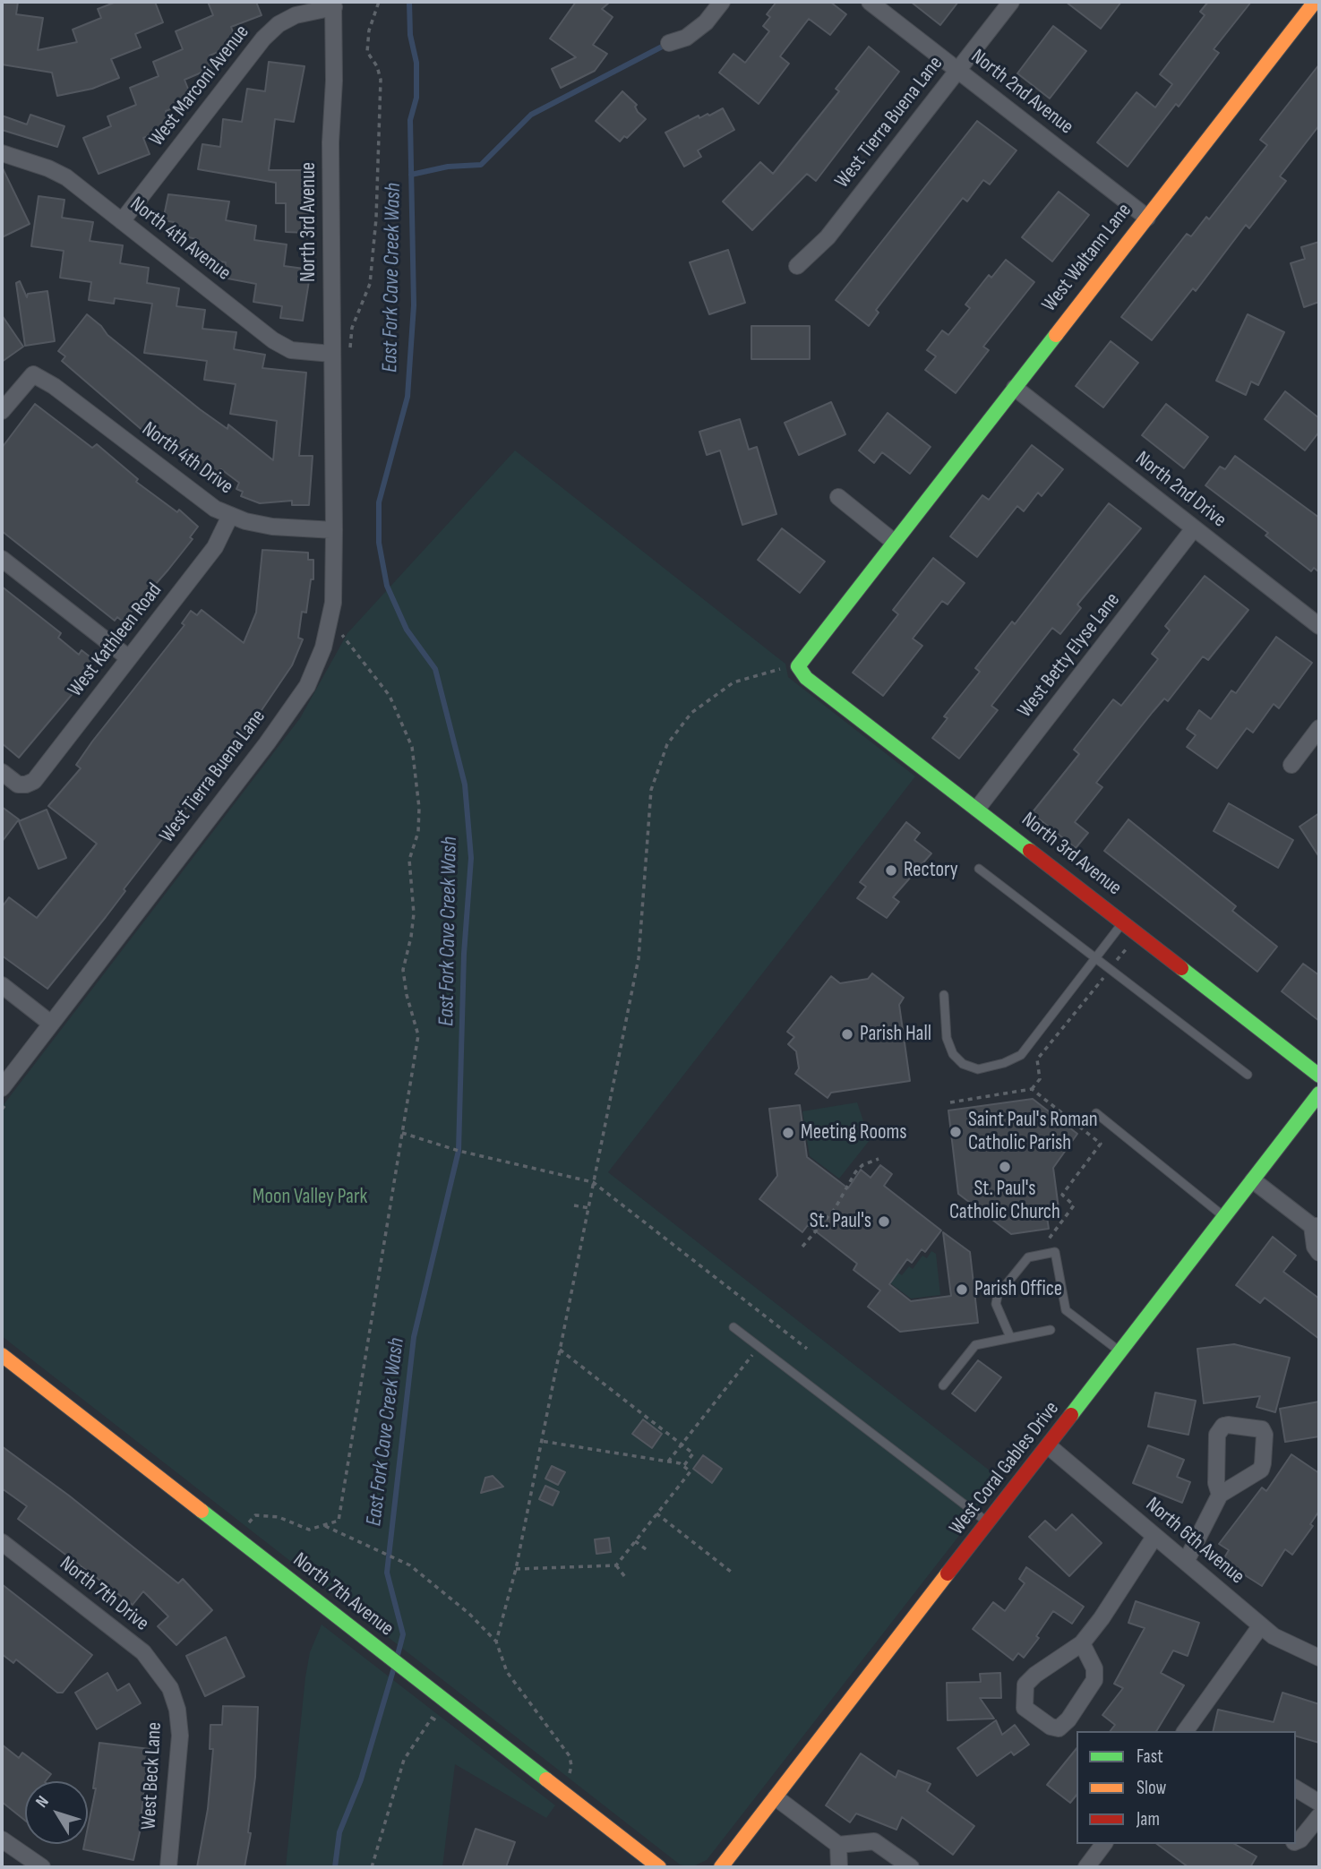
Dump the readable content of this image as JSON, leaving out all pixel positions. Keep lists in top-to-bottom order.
{
  "streets": {
    "street": [
      "West Marconi Avenue",
      "North 2nd Avenue",
      "West Tierra Buena Lane",
      "North 3rd Avenue",
      "North 4th Avenue",
      "West Waltann Lane",
      "North 4th Drive",
      "North 2nd Drive",
      "West Kathleen Road",
      "West Betty Elyse Lane",
      "West Coral Gables Drive",
      "North 6th Avenue",
      "North 7th Drive",
      "North 7th Avenue",
      "West Beck Lane"
    ]
  },
  "crossings": [
    ["West Marconi Avenue", "North 3rd Avenue"],
    ["West Marconi Avenue", "North 4th Avenue"],
    ["North 2nd Avenue", "West Tierra Buena Lane"],
    ["North 2nd Avenue", "West Waltann Lane"],
    ["West Tierra Buena Lane", "North 3rd Avenue"],
    ["West Tierra Buena Lane", "North 4th Drive"],
    ["North 3rd Avenue", "North 4th Avenue"],
    ["North 3rd Avenue", "West Waltann Lane"],
    ["North 3rd Avenue", "West Betty Elyse Lane"],
    ["West Waltann Lane", "North 2nd Drive"],
    ["North 4th Drive", "West Kathleen Road"],
    ["North 2nd Drive", "West Betty Elyse Lane"],
    ["West Coral Gables Drive", "North 6th Avenue"],
    ["North 7th Drive", "West Beck Lane"]
  ],
  "water": ["East Fork Cave Creek Wash"],
  "parks": ["Moon Valley Park"],
  "places": [
    "Rectory",
    "Parish Hall",
    "Saint Paul's Roman Catholic Parish",
    "Meeting Rooms",
    "St. Paul's Catholic Church",
    "St. Paul's",
    "Parish Office"
  ],
  "legend": ["Fast", "Slow", "Jam"],
  "north": "top left"
}
